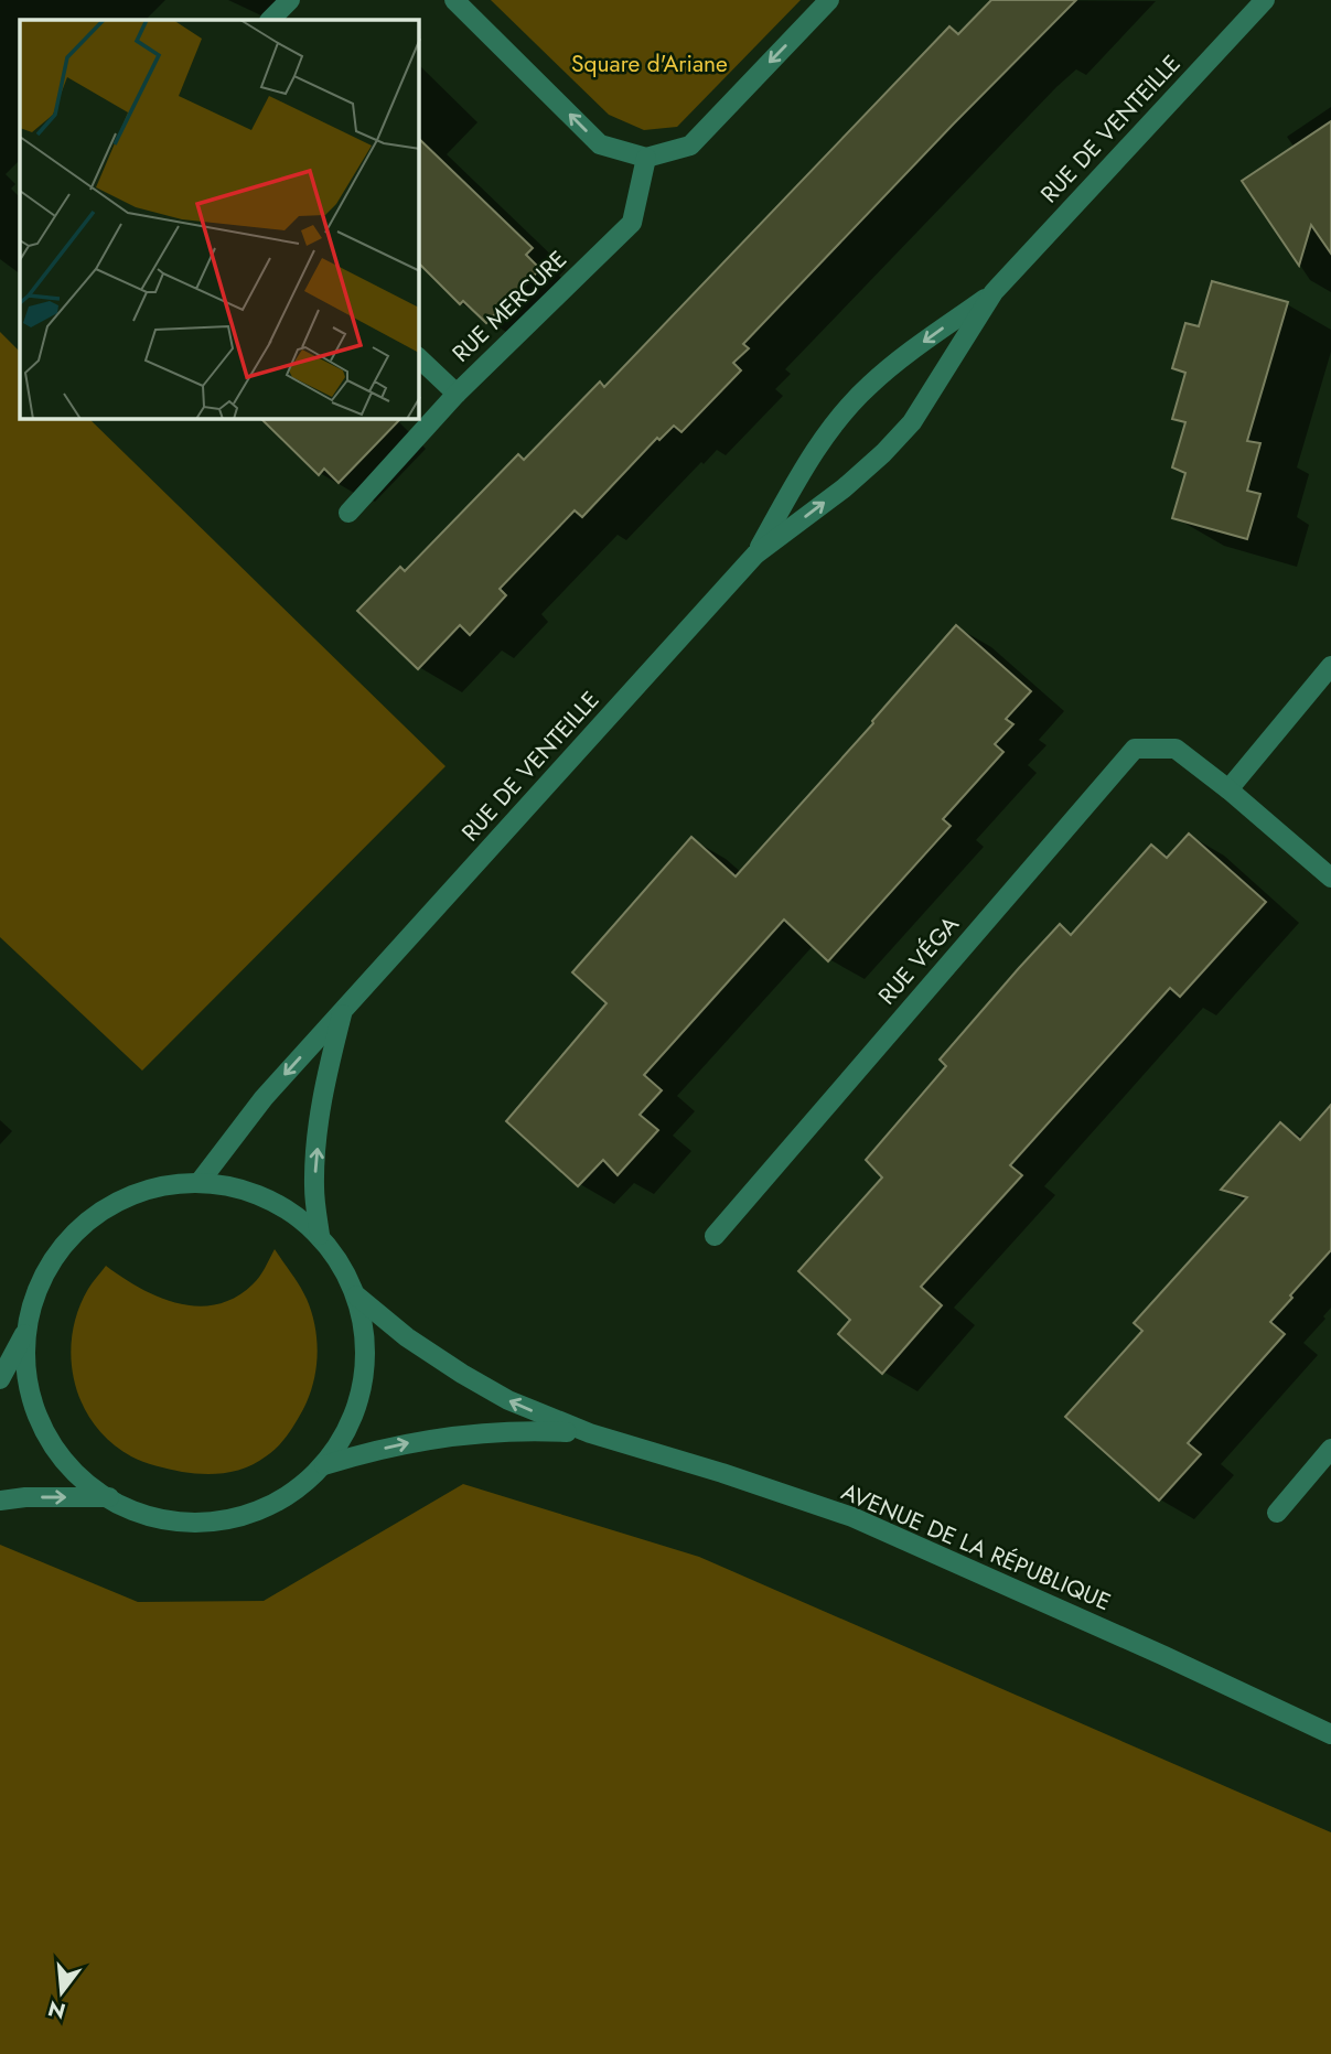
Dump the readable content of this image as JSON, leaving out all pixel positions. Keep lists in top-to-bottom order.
{
  "streets": {
    "street": [
      "RUE DE VENTEILLE",
      "RUE MERCURE",
      "RUE VÉGA",
      "AVENUE DE LA RÉPUBLIQUE"
    ]
  },
  "parks": ["Square d'Ariane"],
  "north": "bottom"
}
